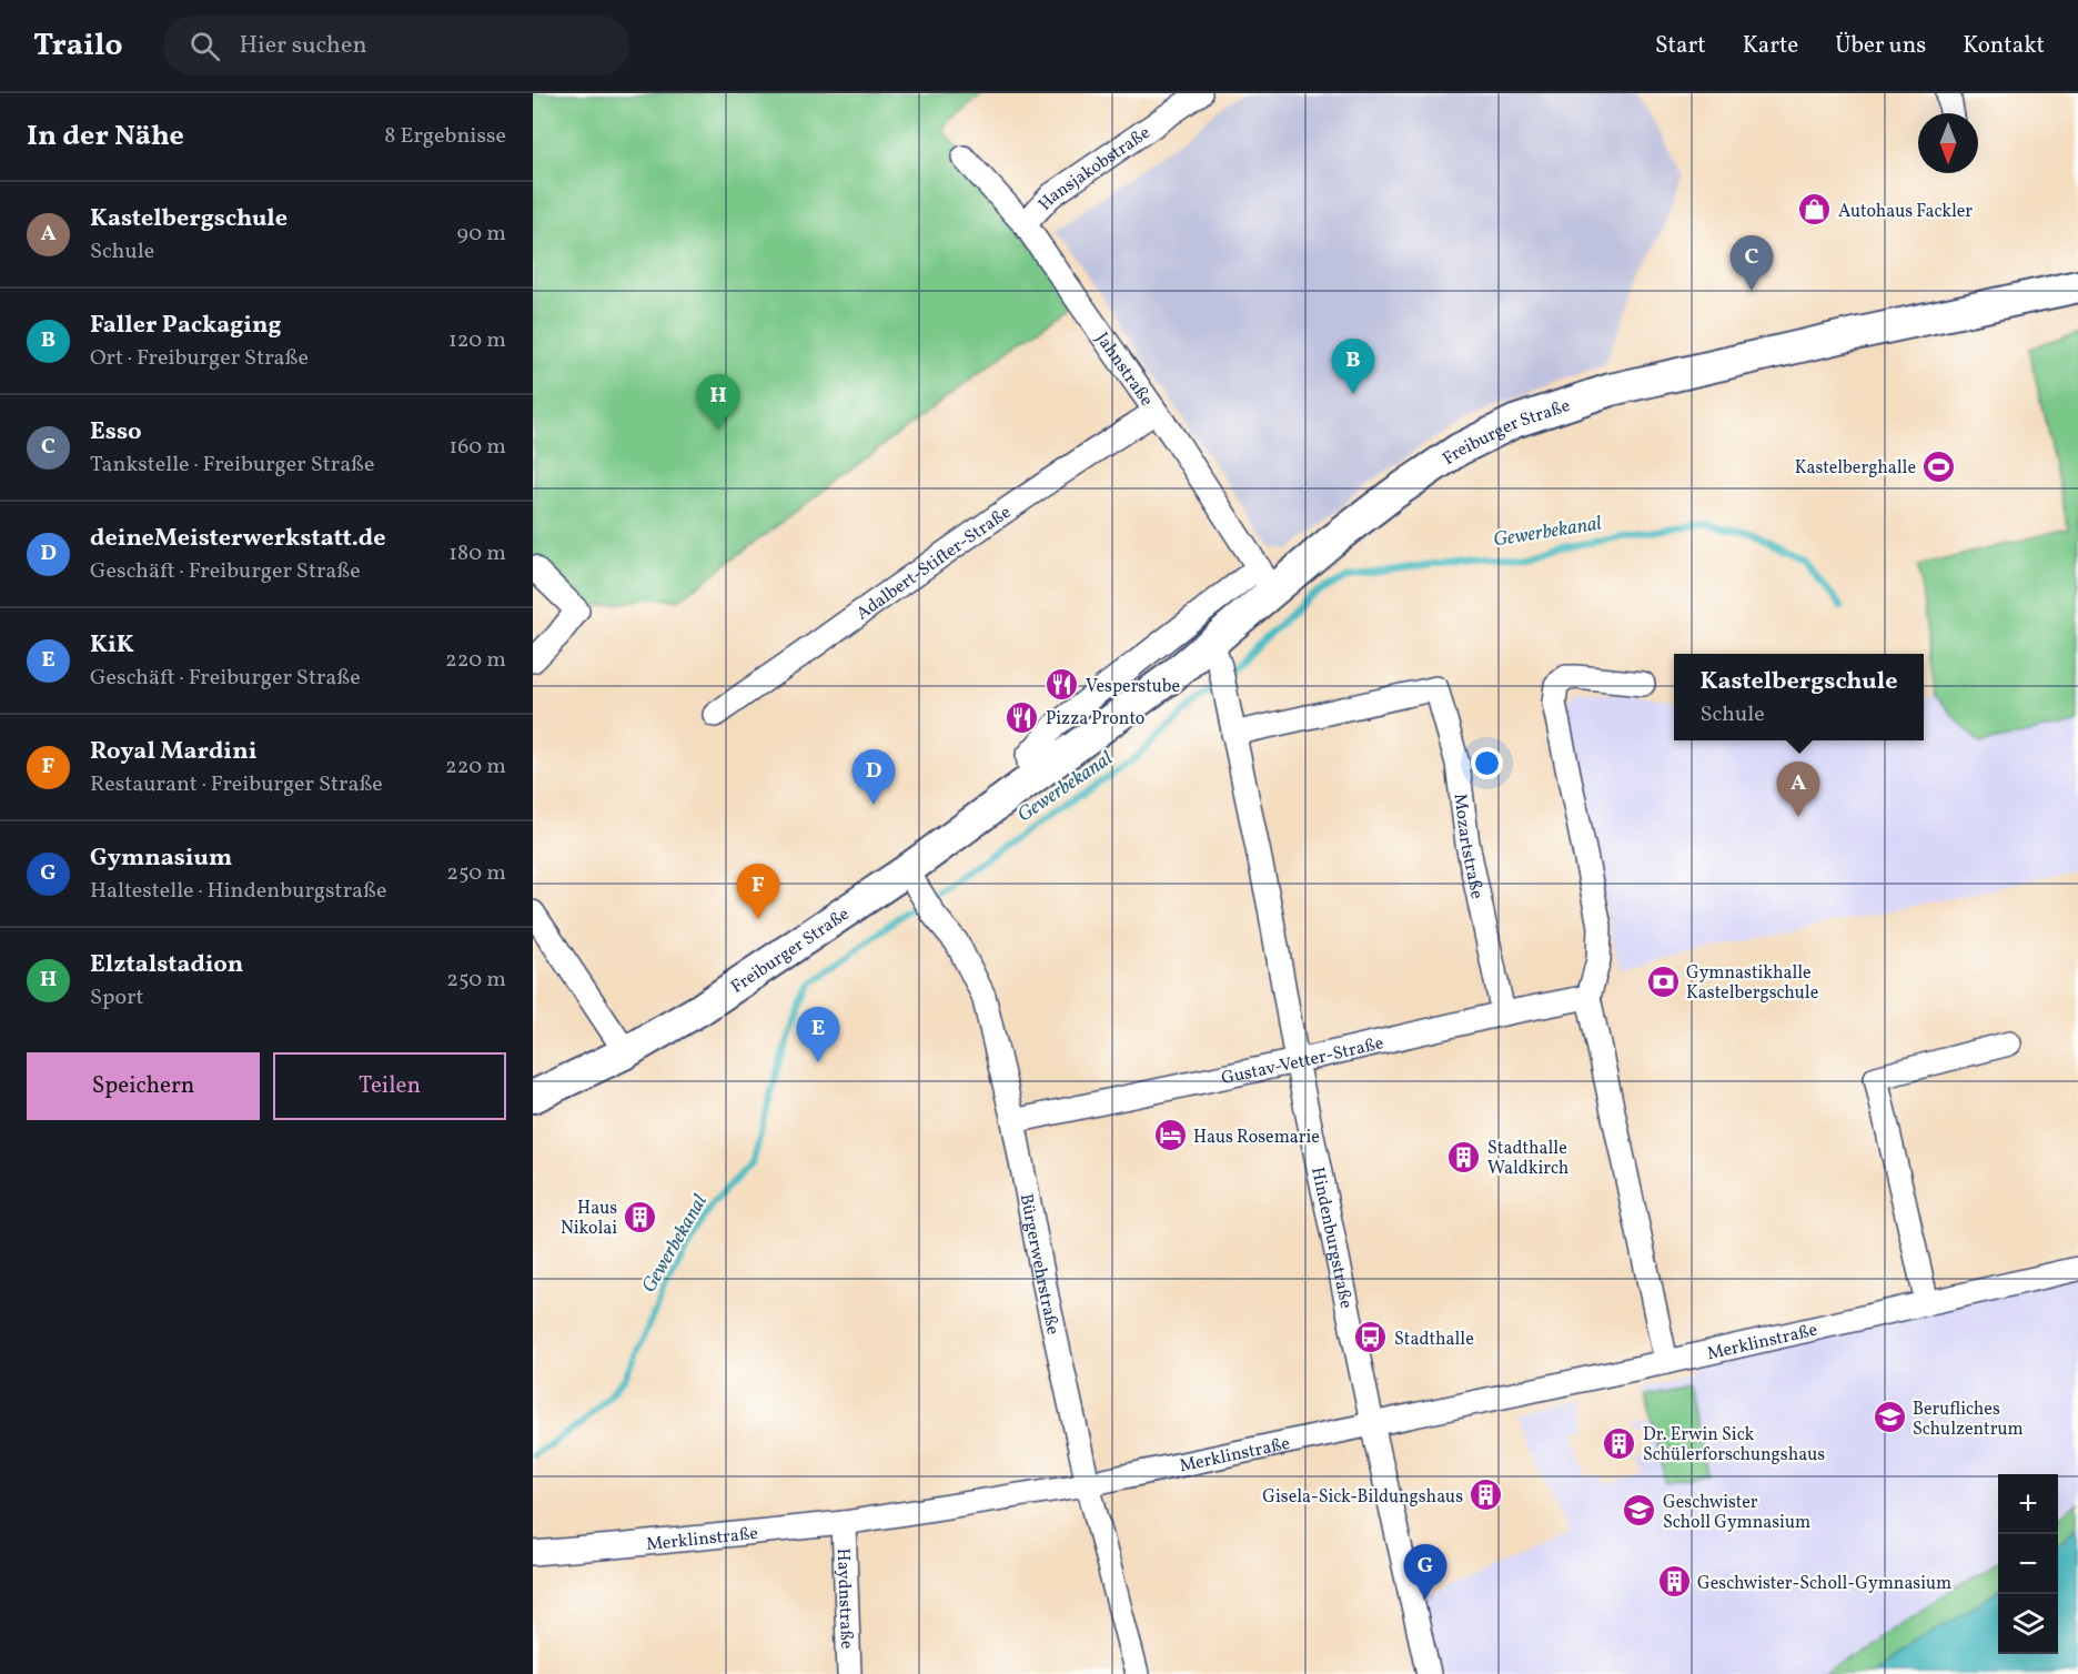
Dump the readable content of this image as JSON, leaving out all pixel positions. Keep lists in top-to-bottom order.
{
  "streets": {
    "street": [
      "Hansjakobstraße",
      "Jahnstraße",
      "Freiburger Straße",
      "Adalbert-Stifter-Straße",
      "Mozartstraße",
      "Gustav-Vetter-Straße",
      "Hindenburgstraße",
      "Bürgerwehrstraße",
      "Merklinstraße",
      "Haydnstraße"
    ]
  },
  "crossings": [
    ["Hansjakobstraße", "Jahnstraße"],
    ["Jahnstraße", "Freiburger Straße"],
    ["Jahnstraße", "Adalbert-Stifter-Straße"],
    ["Freiburger Straße", "Hindenburgstraße"],
    ["Freiburger Straße", "Bürgerwehrstraße"],
    ["Mozartstraße", "Gustav-Vetter-Straße"],
    ["Mozartstraße", "Hindenburgstraße"],
    ["Gustav-Vetter-Straße", "Hindenburgstraße"],
    ["Gustav-Vetter-Straße", "Bürgerwehrstraße"],
    ["Hindenburgstraße", "Merklinstraße"],
    ["Bürgerwehrstraße", "Merklinstraße"],
    ["Merklinstraße", "Haydnstraße"]
  ],
  "water": ["Gewerbekanal"],
  "places": {
    "shop": ["Autohaus Fackler"],
    "sports": ["Kastelberghalle"],
    "restaurant": ["Vesperstube", "Pizza Pronto"],
    "bank": ["Gymnastikhalle Kastelbergschule"],
    "hotel": ["Haus Rosemarie"],
    "building": [
      "Stadthalle Waldkirch",
      "Haus Nikolai",
      "Dr. Erwin Sick Schülerforschungshaus",
      "Gisela-Sick-Bildungshaus",
      "Geschwister-Scholl-Gymnasium"
    ],
    "bus stop": ["Stadthalle"],
    "school or university": ["Berufliches Schulzentrum", "Geschwister Scholl Gymnasium"]
  },
  "north": "bottom",
  "page": {
    "header": "Trailo",
    "search": "Hier suchen",
    "nav": [
      "Start",
      "Karte",
      "Über uns",
      "Kontakt"
    ],
    "heading": ["In der Nähe", "8 Ergebnisse"],
    "list": [
      {
        "mark": "A",
        "name": "Kastelbergschule",
        "note": "Schule",
        "value": "90 m"
      },
      {
        "mark": "B",
        "name": "Faller Packaging",
        "note": "Ort · Freiburger Straße",
        "value": "120 m"
      },
      {
        "mark": "C",
        "name": "Esso",
        "note": "Tankstelle · Freiburger Straße",
        "value": "160 m"
      },
      {
        "mark": "D",
        "name": "deineMeisterwerkstatt.de",
        "note": "Geschäft · Freiburger Straße",
        "value": "180 m"
      },
      {
        "mark": "E",
        "name": "KiK",
        "note": "Geschäft · Freiburger Straße",
        "value": "220 m"
      },
      {
        "mark": "F",
        "name": "Royal Mardini",
        "note": "Restaurant · Freiburger Straße",
        "value": "220 m"
      },
      {
        "mark": "G",
        "name": "Gymnasium",
        "note": "Haltestelle · Hindenburgstraße",
        "value": "250 m"
      },
      {
        "mark": "H",
        "name": "Elztalstadion",
        "note": "Sport",
        "value": "250 m"
      }
    ],
    "pins": [
      "C",
      "B",
      "H",
      "D",
      "A",
      "F",
      "E",
      "G"
    ],
    "popup": ["Kastelbergschule", "Schule"],
    "buttons": ["Speichern", "Teilen"],
    "map_buttons": ["+", "−"]
  }
}
